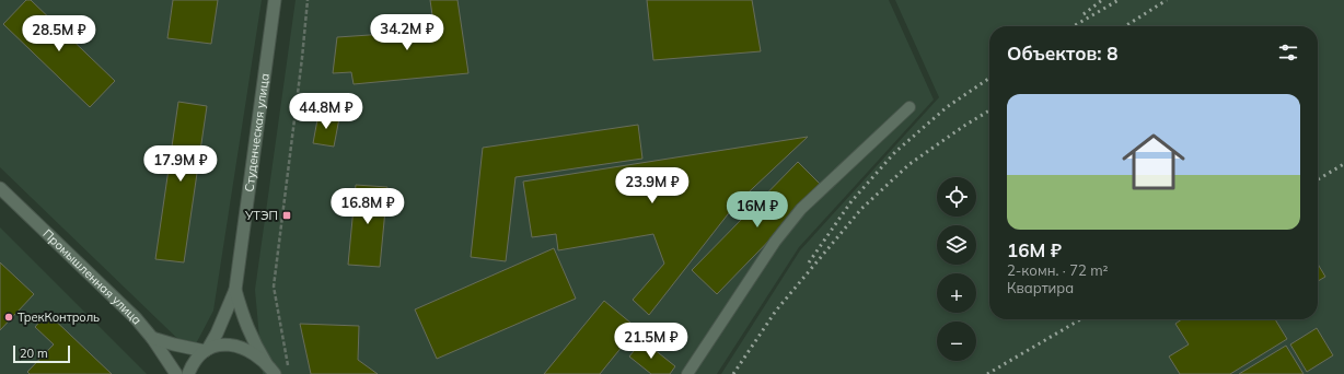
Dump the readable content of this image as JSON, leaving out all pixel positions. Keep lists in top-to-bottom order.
{
  "streets": {
    "main road": ["Студенческая улица", "Промышленная улица"]
  },
  "places": {
    "transit": ["УТЭП"],
    "other": ["ТрекКонтроль"]
  },
  "scale_bar": "20 m",
  "page": {
    "price": [
      "34.2M ₽",
      "28.5M ₽",
      "44.8M ₽",
      "17.9M ₽",
      "23.9M ₽",
      "16.8M ₽",
      "16M ₽",
      "21.5M ₽"
    ],
    "heading": "Объектов: 8",
    "list": [
      {
        "name": "16M ₽",
        "note": "2-комн. · 72 m² · Квартира"
      }
    ],
    "map_buttons": ["+", "−"],
    "scale": "20 m"
  }
}
